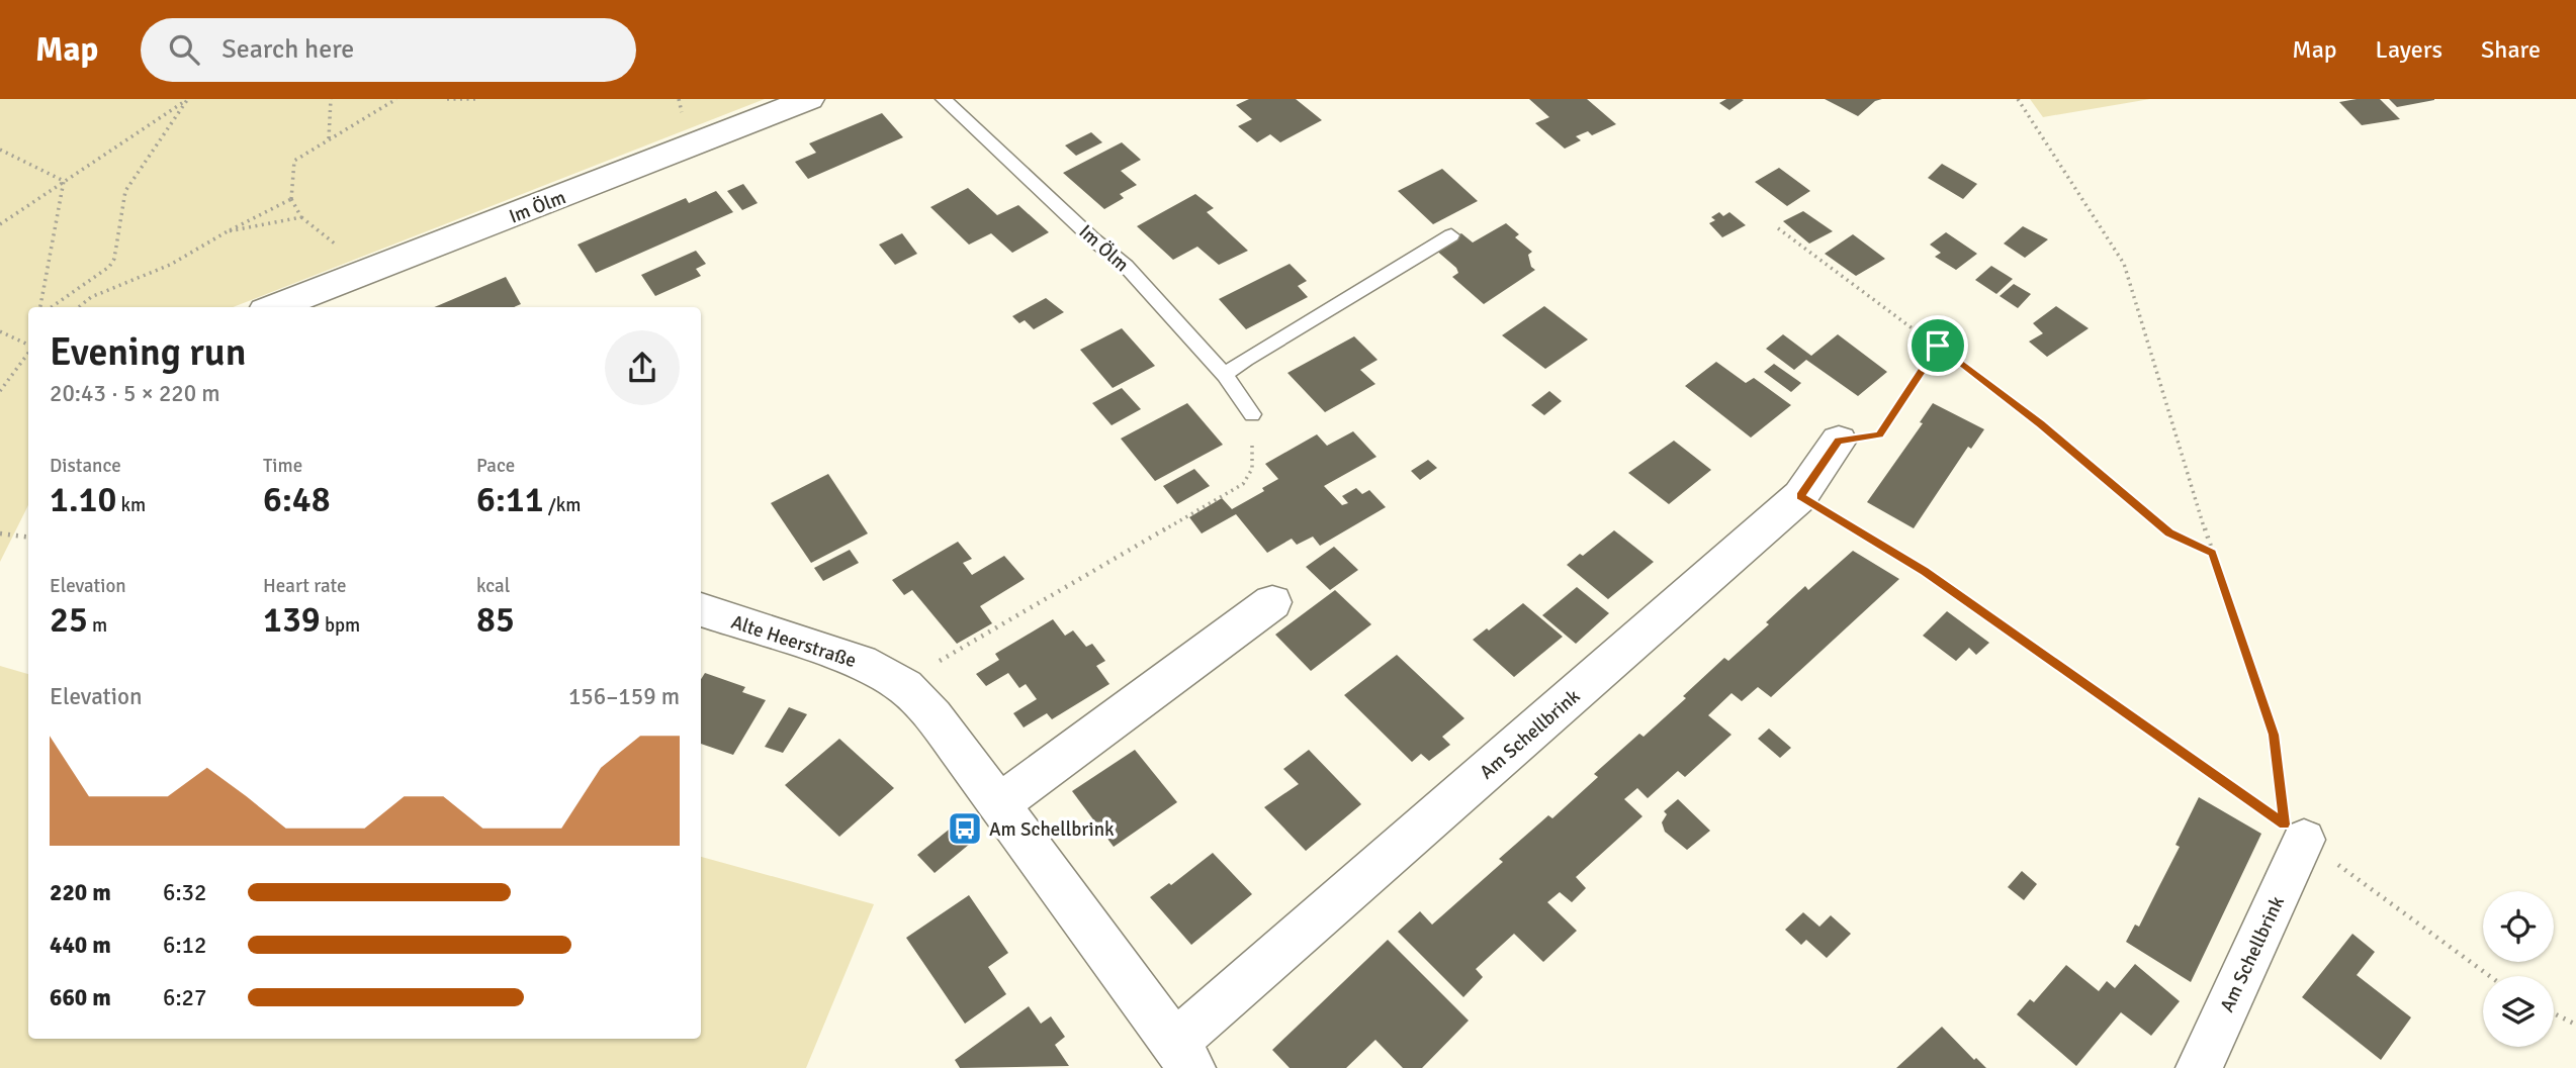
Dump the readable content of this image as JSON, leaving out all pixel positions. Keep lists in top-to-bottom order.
{
  "streets": {
    "street": ["Im Ölm", "Alte Heerstraße", "Am Schellbrink"]
  },
  "crossings": [
    ["Alte Heerstraße", "Am Schellbrink"]
  ],
  "places": {
    "bus stop": ["Am Schellbrink"]
  },
  "page": {
    "header": "Map",
    "search": "Search here",
    "nav": ["Map", "Layers", "Share"],
    "heading": ["Evening run", "20:43 · 5 × 220 m"],
    "stats": [
      ["Distance", "1.10 km"],
      ["Time", "6:48"],
      ["Pace", "6:11 /km"],
      ["Elevation", "25 m"],
      ["Heart rate", "139 bpm"],
      ["kcal", "85"]
    ],
    "chart": ["Elevation", "156–159 m"],
    "list": [
      {
        "name": "220 m",
        "note": "6:32"
      },
      {
        "name": "440 m",
        "note": "6:12"
      },
      {
        "name": "660 m",
        "note": "6:27"
      }
    ]
  }
}
